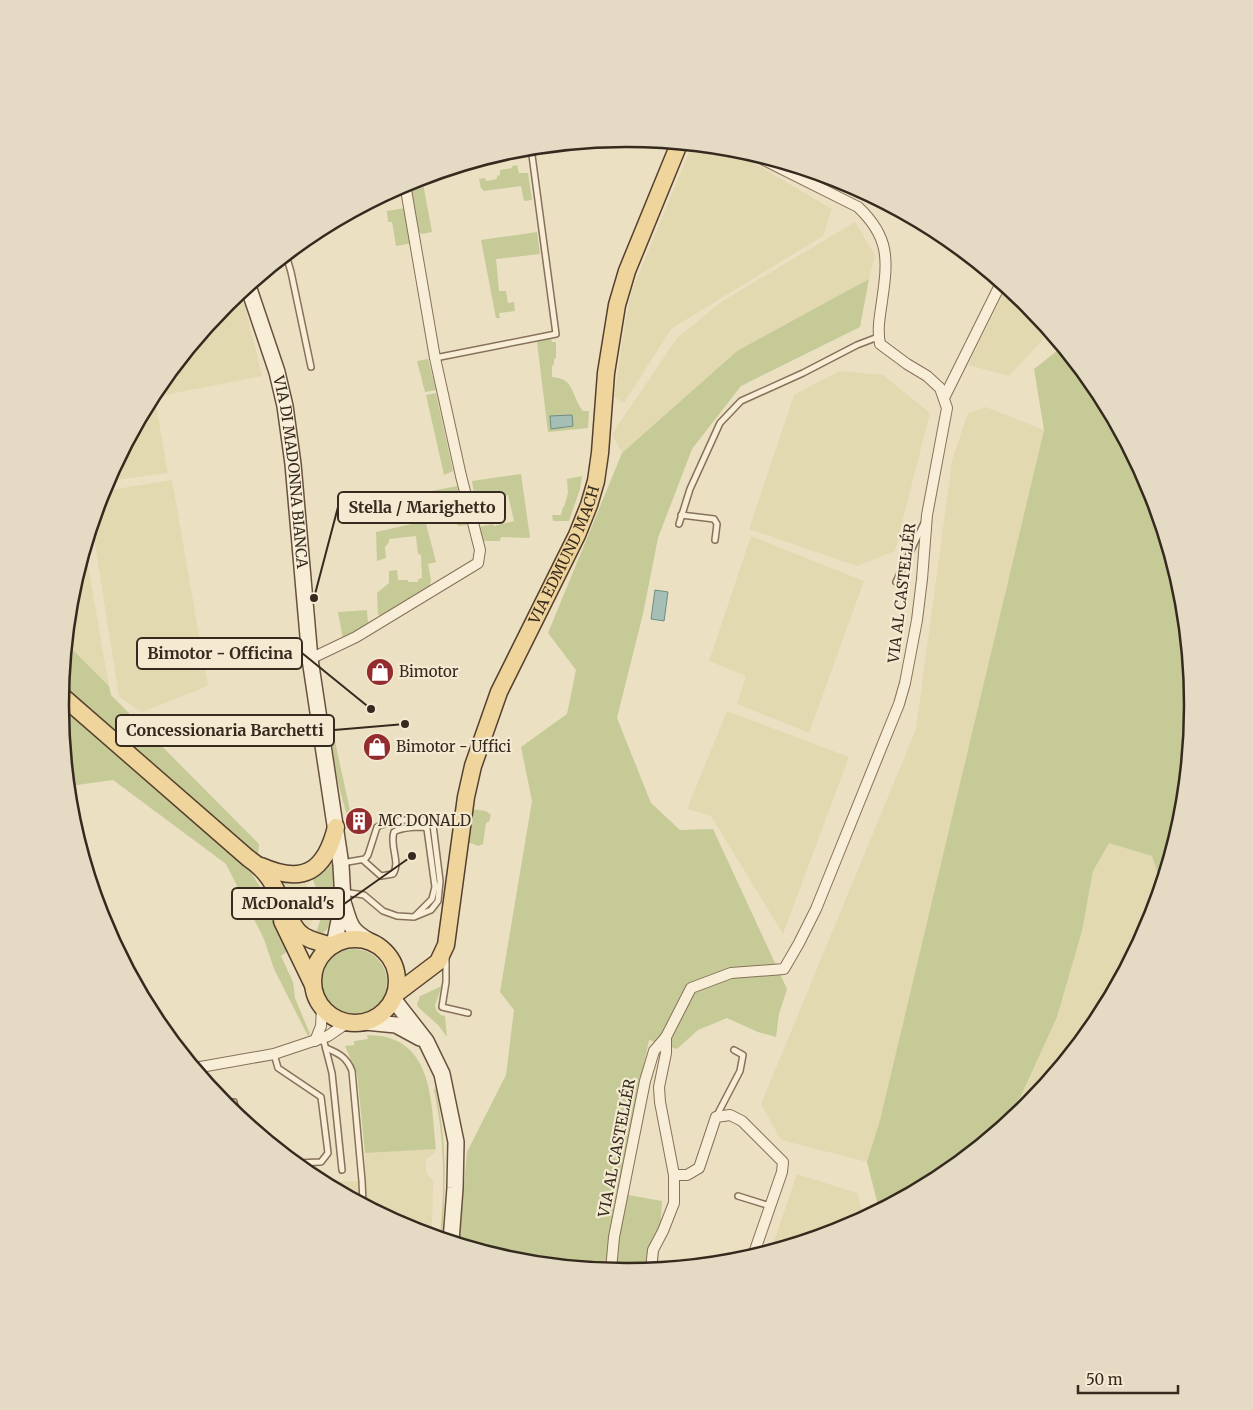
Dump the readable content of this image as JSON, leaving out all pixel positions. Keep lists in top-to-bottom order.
{
  "streets": {
    "main road": ["VIA DI MADONNA BIANCA", "VIA EDMUND MACH"],
    "street": ["VIA AL CASTELLÉR"]
  },
  "crossings": [
    ["VIA DI MADONNA BIANCA", "VIA EDMUND MACH"]
  ],
  "places": {
    "other": [
      "Stella / Marighetto",
      "Bimotor - Officina",
      "Concessionaria Barchetti",
      "McDonald's"
    ],
    "shop": ["Bimotor", "Bimotor - Uffici"],
    "building": ["MC DONALD"]
  },
  "scale_bar": "50 m"
}
